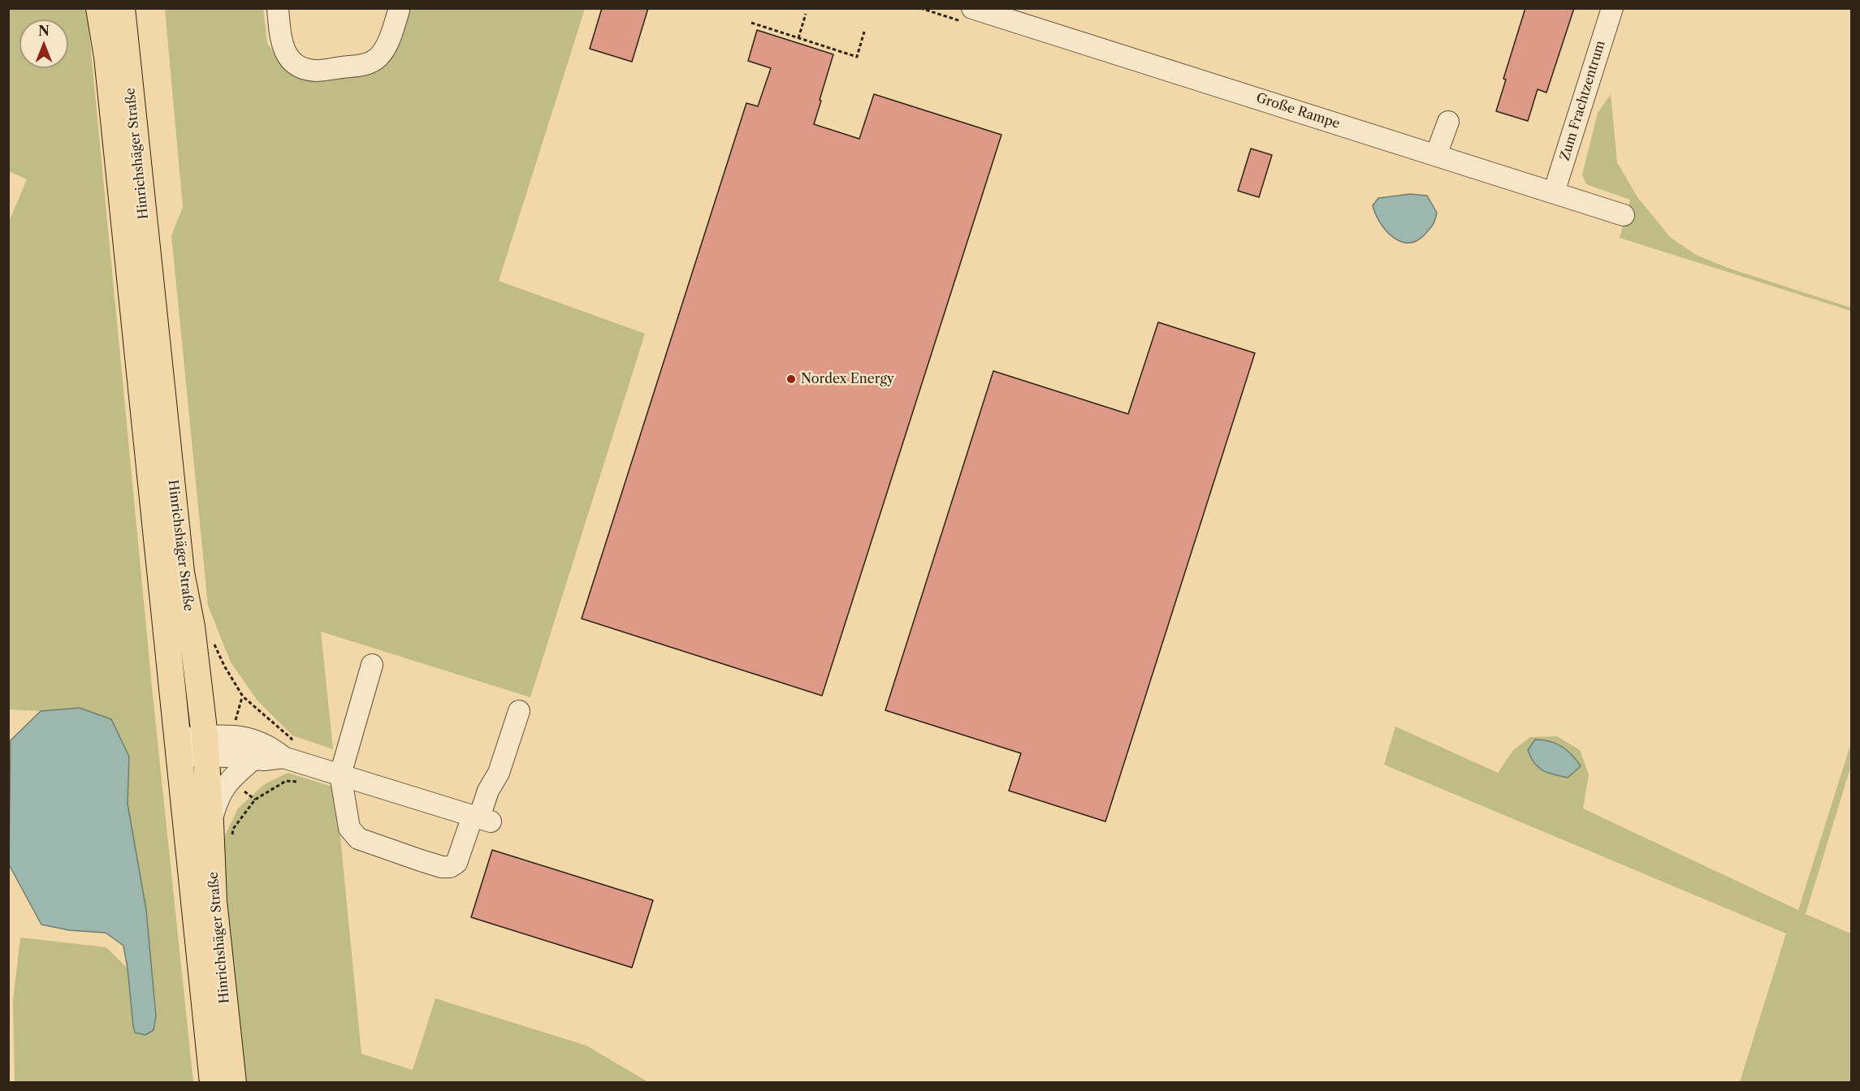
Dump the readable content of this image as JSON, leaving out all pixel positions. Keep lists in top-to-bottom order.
{
  "streets": {
    "main road": ["Hinrichshäger Straße"],
    "street": ["Zum Frachtzentrum", "Große Rampe"]
  },
  "crossings": [
    ["Zum Frachtzentrum", "Große Rampe"]
  ],
  "places": ["Nordex Energy"],
  "north": "top"
}
